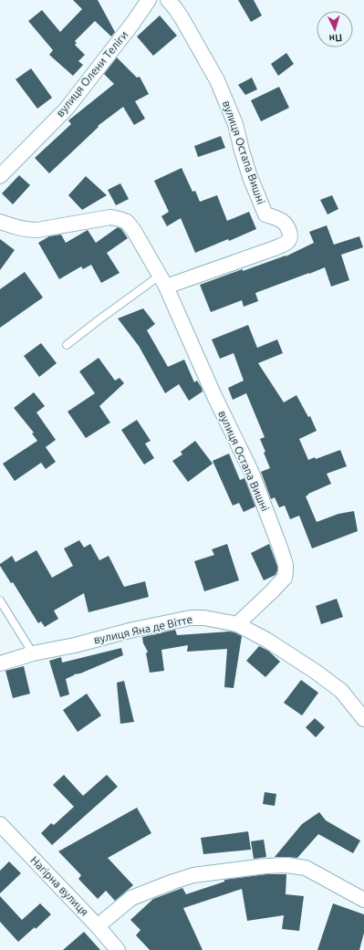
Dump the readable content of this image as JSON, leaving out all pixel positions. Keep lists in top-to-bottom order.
{
  "streets": {
    "street": [
      "вулиця Олени Теліги",
      "вулиця Остапа Вишні",
      "вулиця Яна де Вітте",
      "Нагірна вулиця"
    ]
  },
  "crossings": [
    ["вулиця Остапа Вишні", "вулиця Яна де Вітте"]
  ],
  "north": "bottom"
}
